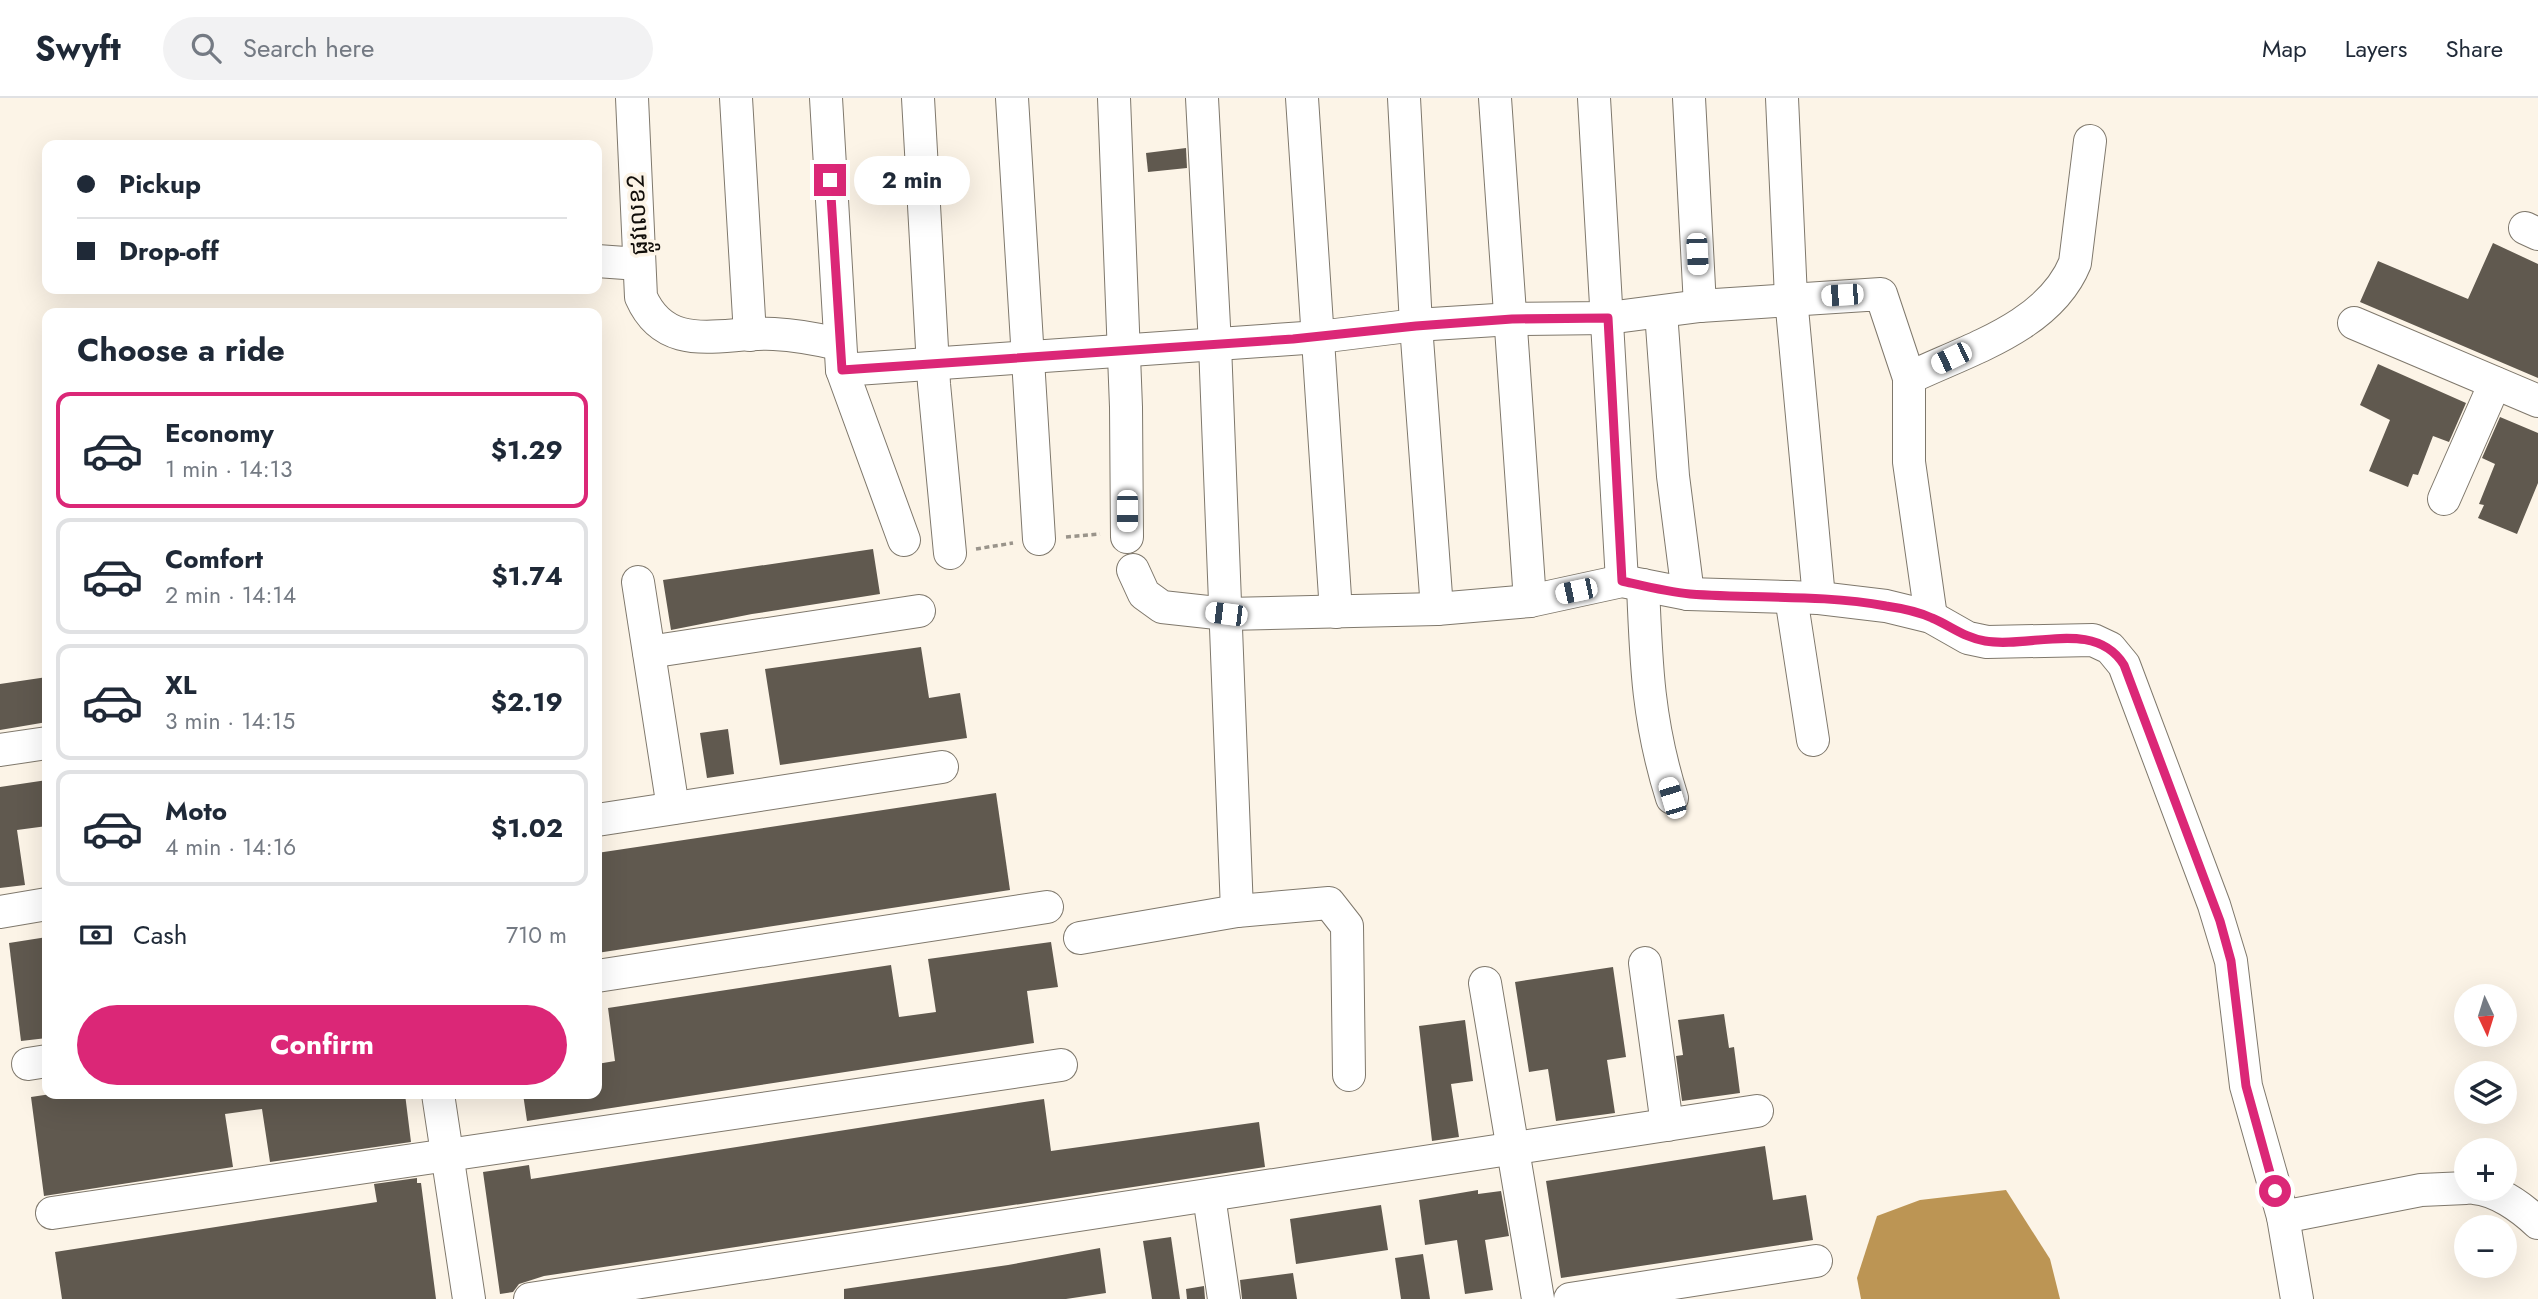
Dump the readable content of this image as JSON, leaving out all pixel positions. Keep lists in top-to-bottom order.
{
  "streets": {
    "street": ["ផ្លូវលេខ2"]
  },
  "north": "bottom",
  "page": {
    "header": "Swyft",
    "search": "Search here",
    "nav": ["Map", "Layers", "Share"],
    "banner": ["Pickup", "Drop-off"],
    "bubble": "2 min",
    "heading": "Choose a ride",
    "list": [
      {
        "name": "Economy",
        "note": "1 min · 14:13",
        "value": "$1.29"
      },
      {
        "name": "Comfort",
        "note": "2 min · 14:14",
        "value": "$1.74"
      },
      {
        "name": "XL",
        "note": "3 min · 14:15",
        "value": "$2.19"
      },
      {
        "name": "Moto",
        "note": "4 min · 14:16",
        "value": "$1.02"
      }
    ],
    "pay": ["Cash", "710 m"],
    "map_buttons": ["+", "−"],
    "buttons": "Confirm"
  }
}
